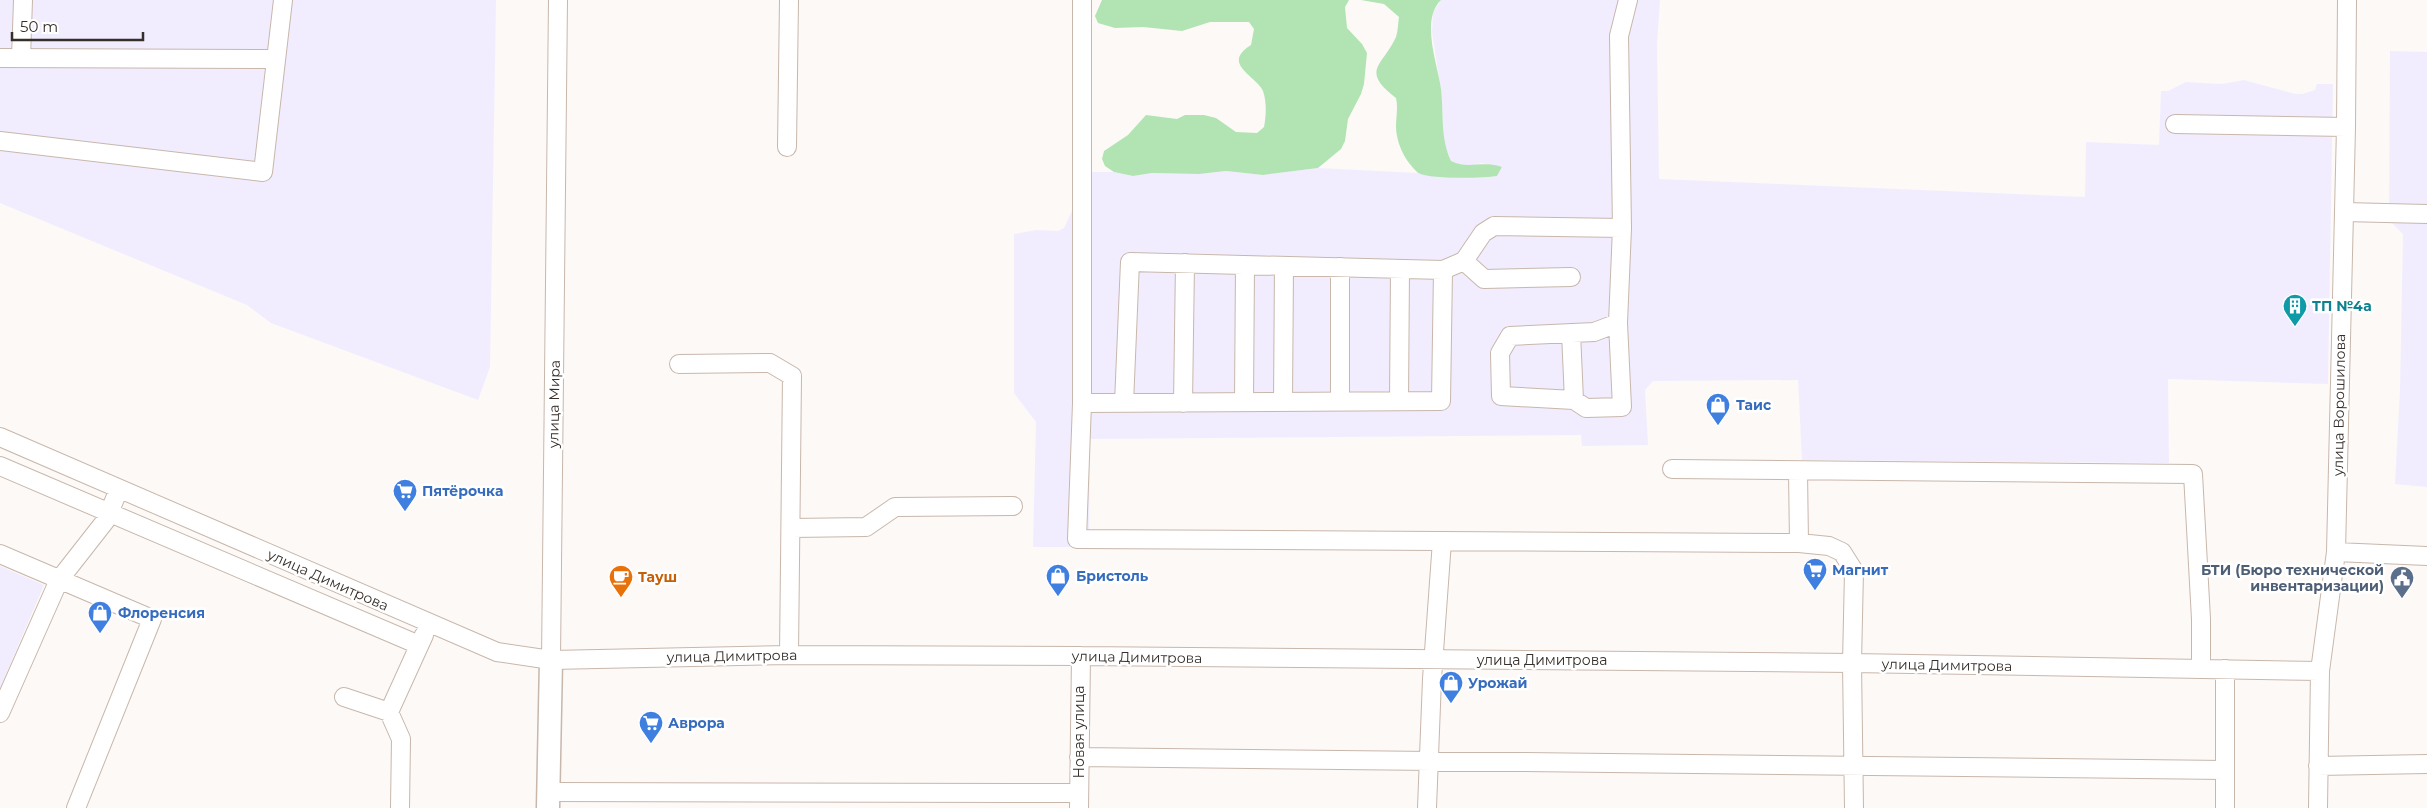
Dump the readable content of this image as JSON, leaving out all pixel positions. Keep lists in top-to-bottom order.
{
  "streets": {
    "main road": ["улица Мира"],
    "street": ["улица Ворошилова", "улица Димитрова", "Новая улица"]
  },
  "crossings": [
    ["улица Мира", "улица Димитрова"],
    ["улица Ворошилова", "улица Димитрова"],
    ["улица Димитрова", "Новая улица"]
  ],
  "places": {
    "building": ["ТП №4а"],
    "shop": [
      "Таис",
      "Бристоль",
      "Флоренсия",
      "Урожай"
    ],
    "supermarket": ["Пятёрочка", "Магнит", "Аврора"],
    "cafe": ["Тауш"],
    "public building": ["БТИ (Бюро технической инвентаризации)"]
  },
  "scale_bar": "50 m"
}
